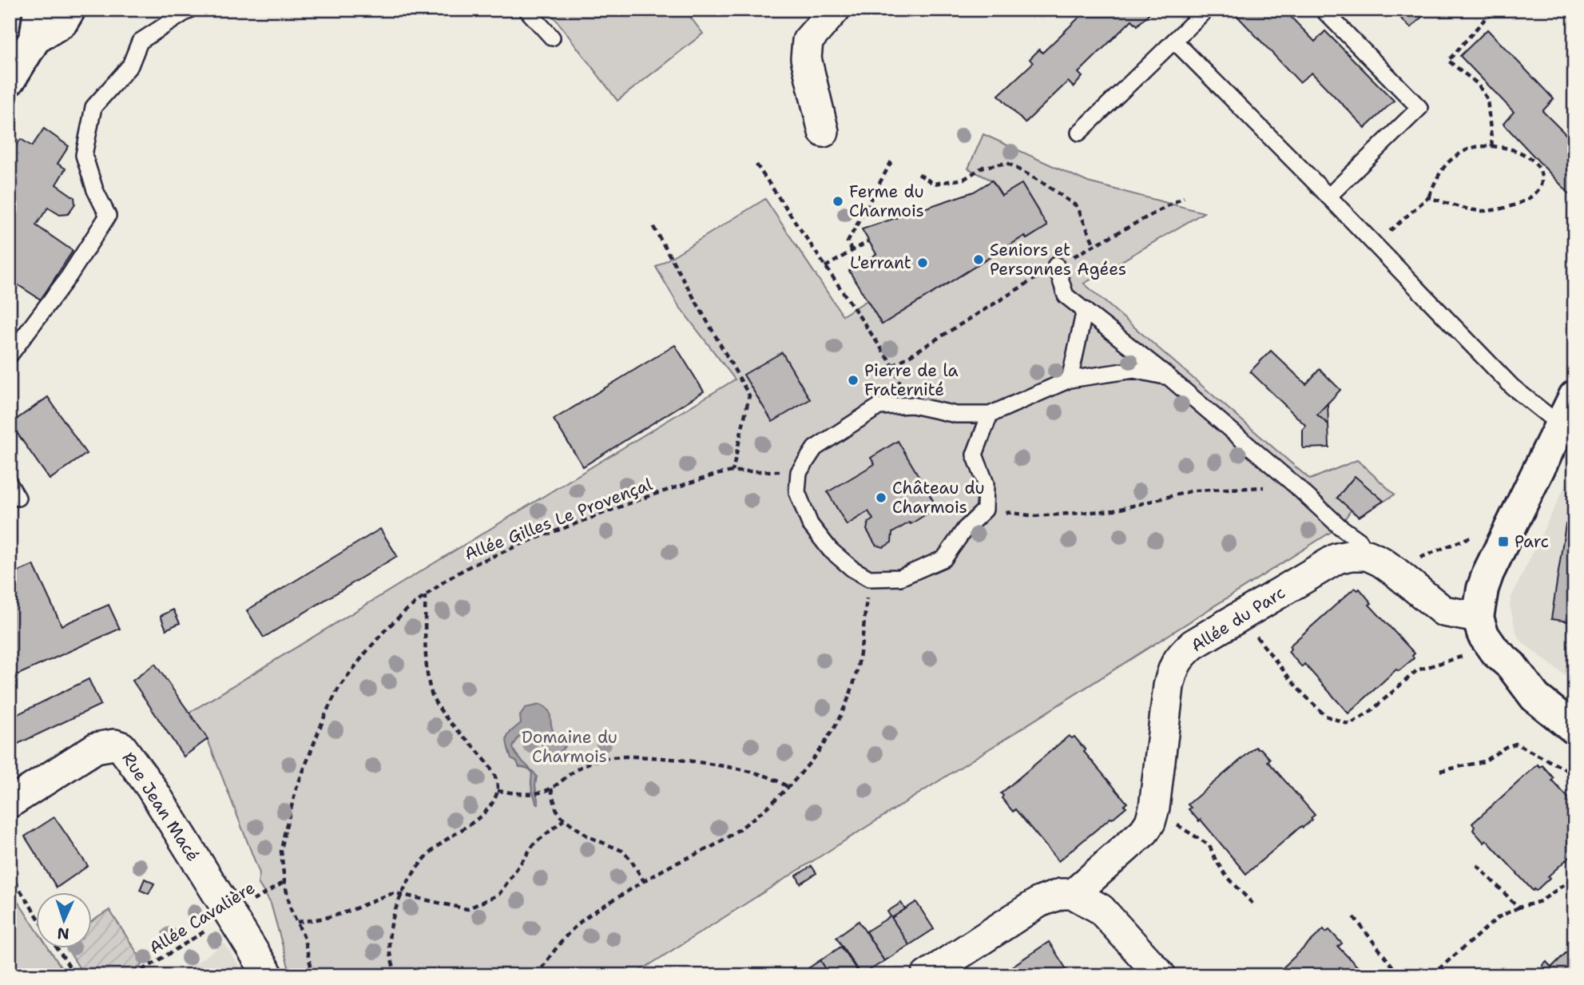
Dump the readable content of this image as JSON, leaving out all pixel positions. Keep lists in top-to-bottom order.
{
  "streets": {
    "street": ["Allée du Parc", "Rue Jean Macé"],
    "path": ["Allée Gilles Le Provençal", "Allée Cavalière"]
  },
  "crossings": [
    ["Allée Gilles Le Provençal", "Allée Cavalière"],
    ["Rue Jean Macé", "Allée Cavalière"]
  ],
  "parks": ["Domaine du Charmois"],
  "places": {
    "other": [
      "Ferme du Charmois",
      "Seniors et Personnes Agées",
      "L'errant",
      "Pierre de la Fraternité",
      "Château du Charmois"
    ],
    "transit": ["Parc"]
  },
  "north": "bottom"
}
